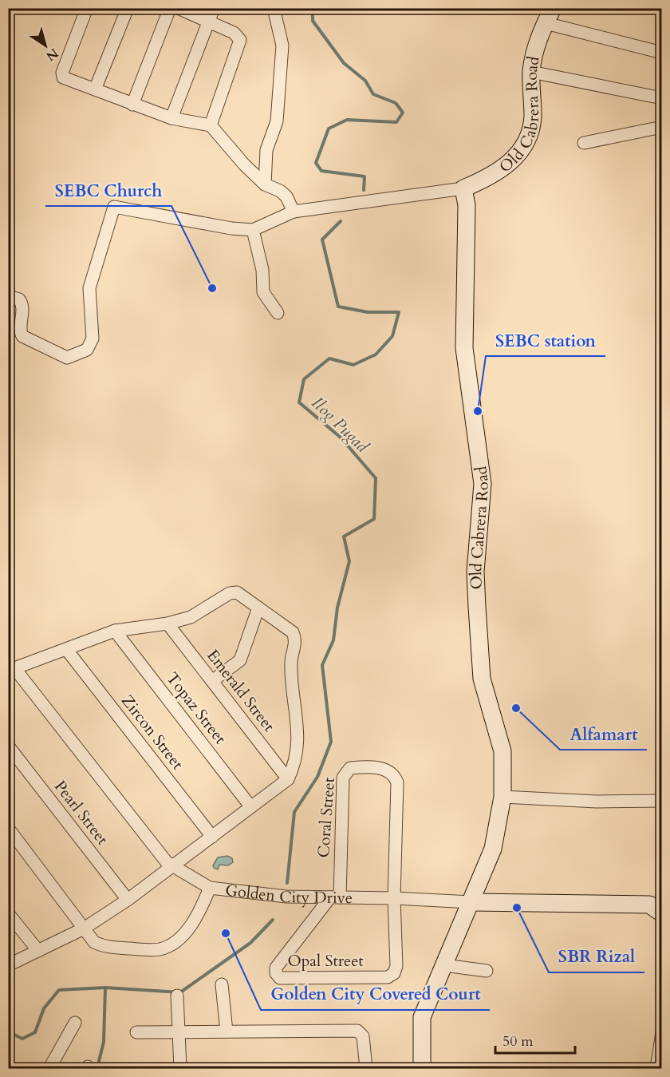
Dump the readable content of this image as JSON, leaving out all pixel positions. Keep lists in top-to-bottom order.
{
  "streets": {
    "street": [
      "Old Cabrera Road",
      "Emerald Street",
      "Topaz Street",
      "Zircon Street",
      "Pearl Street",
      "Coral Street",
      "Golden City Drive",
      "Opal Street"
    ]
  },
  "crossings": [
    ["Old Cabrera Road", "Golden City Drive"],
    ["Coral Street", "Golden City Drive"],
    ["Coral Street", "Opal Street"],
    ["Golden City Drive", "Opal Street"]
  ],
  "water": ["Ilog Pugad"],
  "places": [
    "SEBC Church",
    "SEBC station",
    "Alfamart",
    "SBR Rizal",
    "Golden City Covered Court"
  ],
  "scale_bar": "50 m",
  "north": "bottom right"
}
